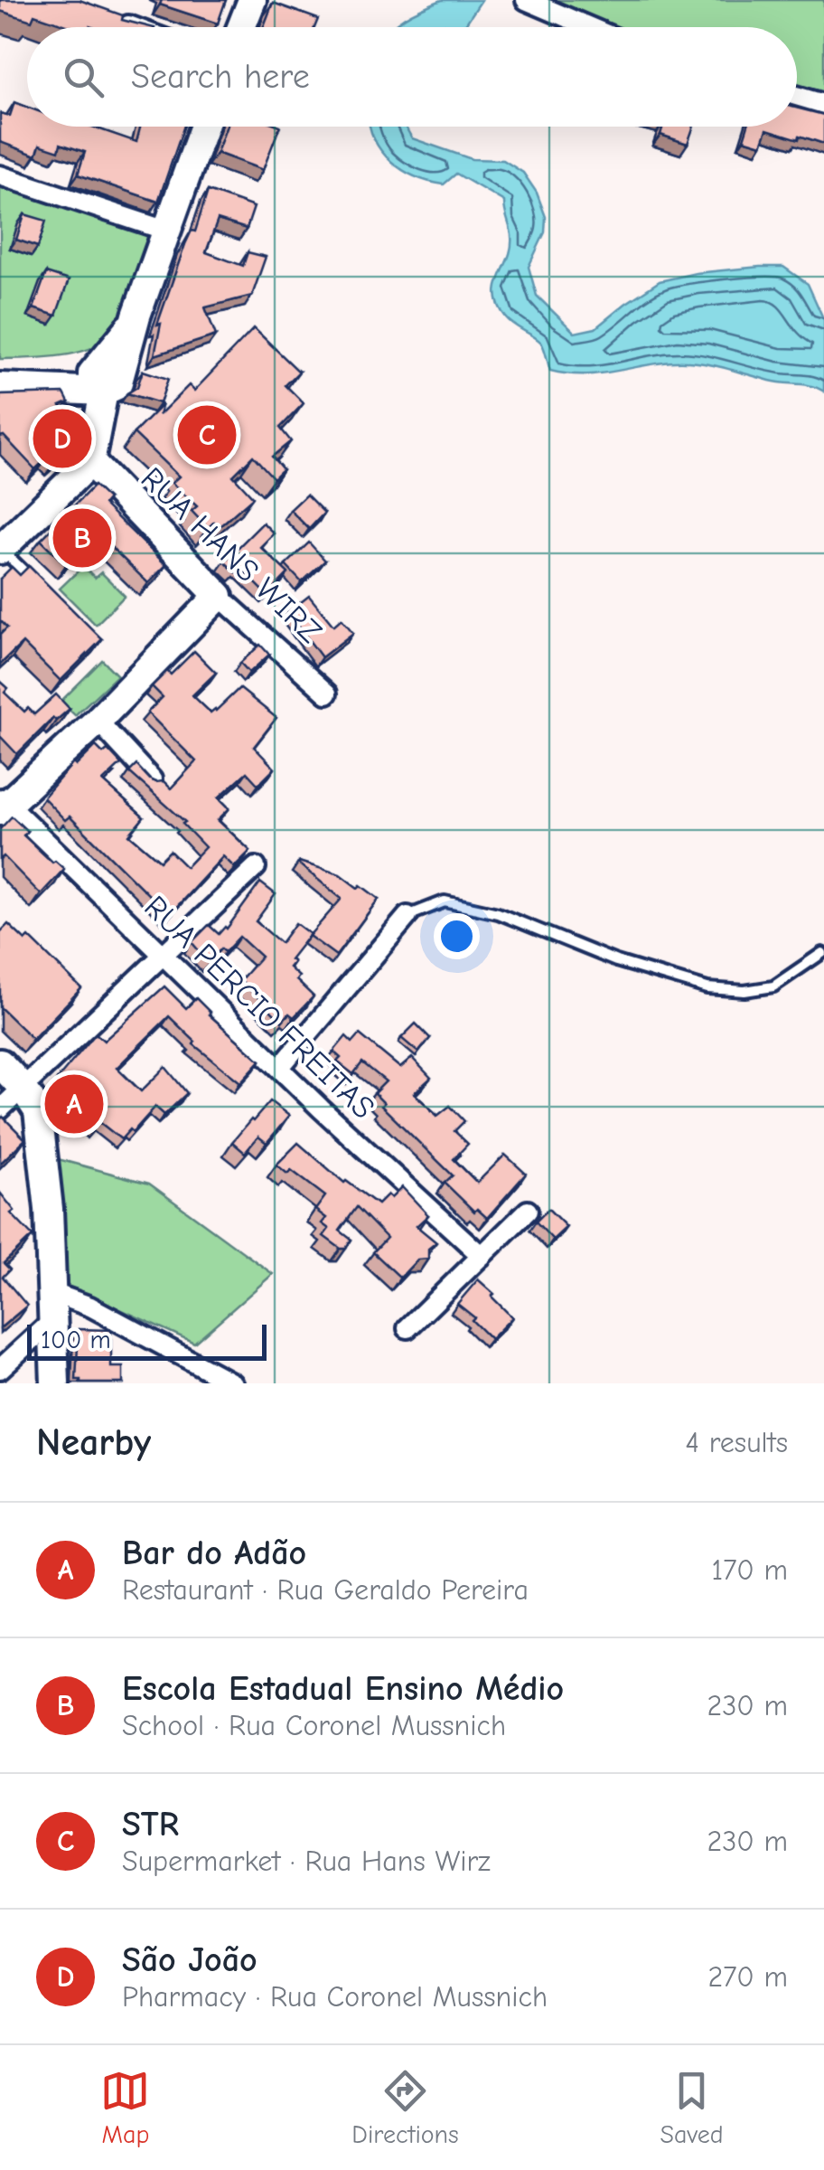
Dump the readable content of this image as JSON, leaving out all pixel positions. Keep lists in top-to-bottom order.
{
  "streets": {
    "main road": ["RUA HANS WIRZ"],
    "street": ["RUA PERCIO FREITAS"]
  },
  "scale_bar": "100 m",
  "page": {
    "search": "Search here",
    "pins": [
      "C",
      "D",
      "B",
      "A"
    ],
    "scale": "100 m",
    "heading": ["Nearby", "4 results"],
    "list": [
      {
        "mark": "A",
        "name": "Bar do Adão",
        "note": "Restaurant · Rua Geraldo Pereira",
        "value": "170 m"
      },
      {
        "mark": "B",
        "name": "Escola Estadual Ensino Médio",
        "note": "School · Rua Coronel Mussnich",
        "value": "230 m"
      },
      {
        "mark": "C",
        "name": "STR",
        "note": "Supermarket · Rua Hans Wirz",
        "value": "230 m"
      },
      {
        "mark": "D",
        "name": "São João",
        "note": "Pharmacy · Rua Coronel Mussnich",
        "value": "270 m"
      }
    ],
    "nav": ["Map", "Directions", "Saved"]
  }
}
